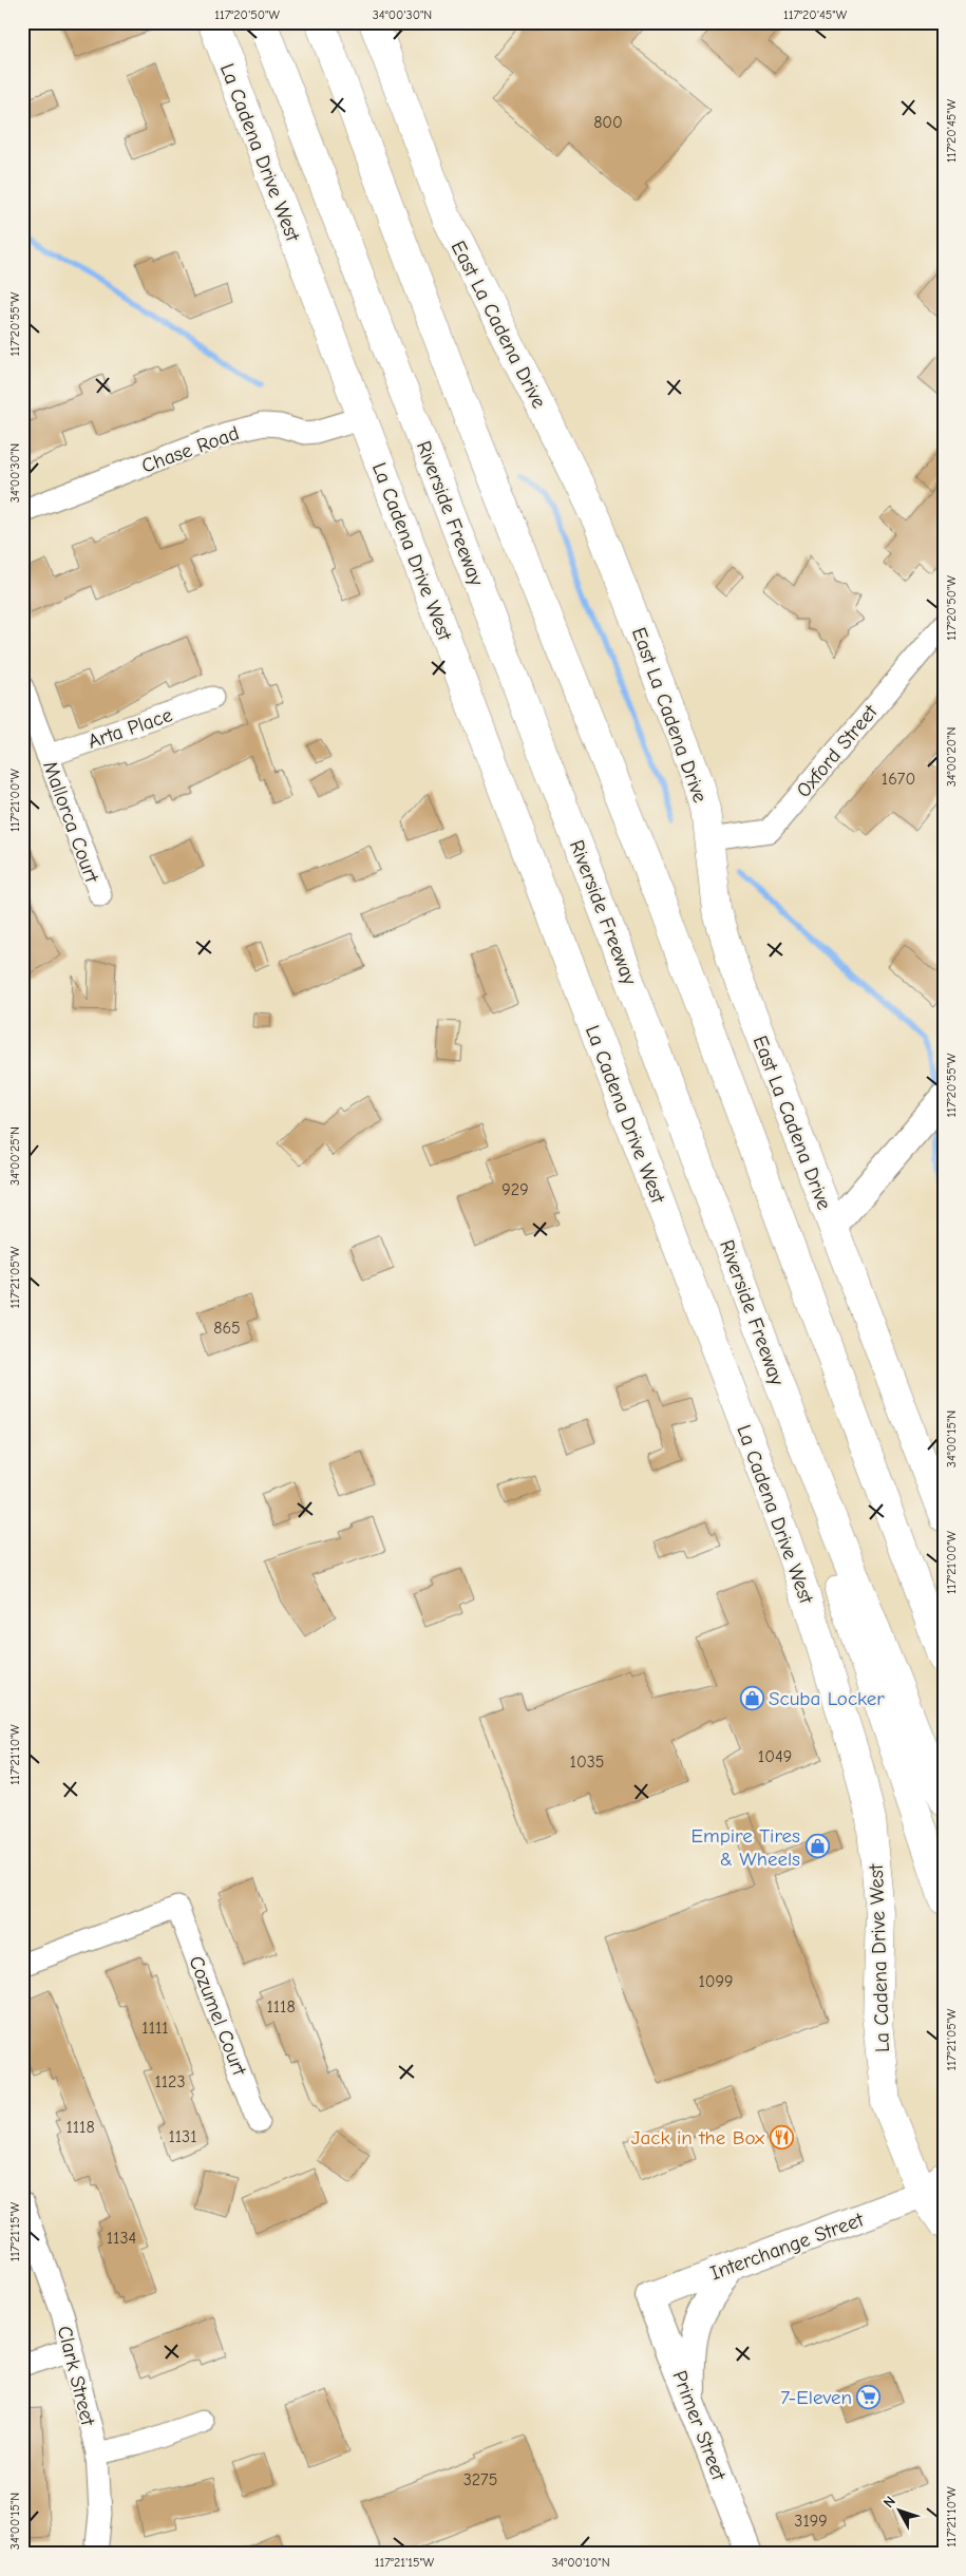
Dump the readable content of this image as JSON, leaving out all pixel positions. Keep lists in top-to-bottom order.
{
  "streets": {
    "main road": ["La Cadena Drive West", "East La Cadena Drive", "Riverside Freeway"],
    "street": [
      "Chase Road",
      "Arta Place",
      "Oxford Street",
      "Mallorca Court",
      "Cozumel Court",
      "Interchange Street",
      "Clark Street",
      "Primer Street"
    ]
  },
  "crossings": [
    ["La Cadena Drive West", "Chase Road"],
    ["La Cadena Drive West", "Interchange Street"],
    ["East La Cadena Drive", "Oxford Street"],
    ["Arta Place", "Mallorca Court"],
    ["Interchange Street", "Primer Street"]
  ],
  "places": {
    "shop": ["Scuba Locker", "Empire Tires & Wheels"],
    "restaurant": ["Jack in the Box"],
    "supermarket": ["7-Eleven"]
  },
  "house_numbers": [
    "800",
    "1670",
    "929",
    "865",
    "1049",
    "1035",
    "1099",
    "1118",
    "1111",
    "1123",
    "1118",
    "1131",
    "1134",
    "3275",
    "3199"
  ],
  "north": "top left",
  "coordinates": [
    "117°20'50\"W",
    "34°00'30\"N",
    "117°20'45\"W",
    "117°20'55\"W",
    "34°00'20\"N",
    "117°21'00\"W",
    "34°00'25\"N",
    "117°21'05\"W",
    "34°00'15\"N",
    "117°21'10\"W",
    "117°21'15\"W",
    "34°00'10\"N"
  ]
}
